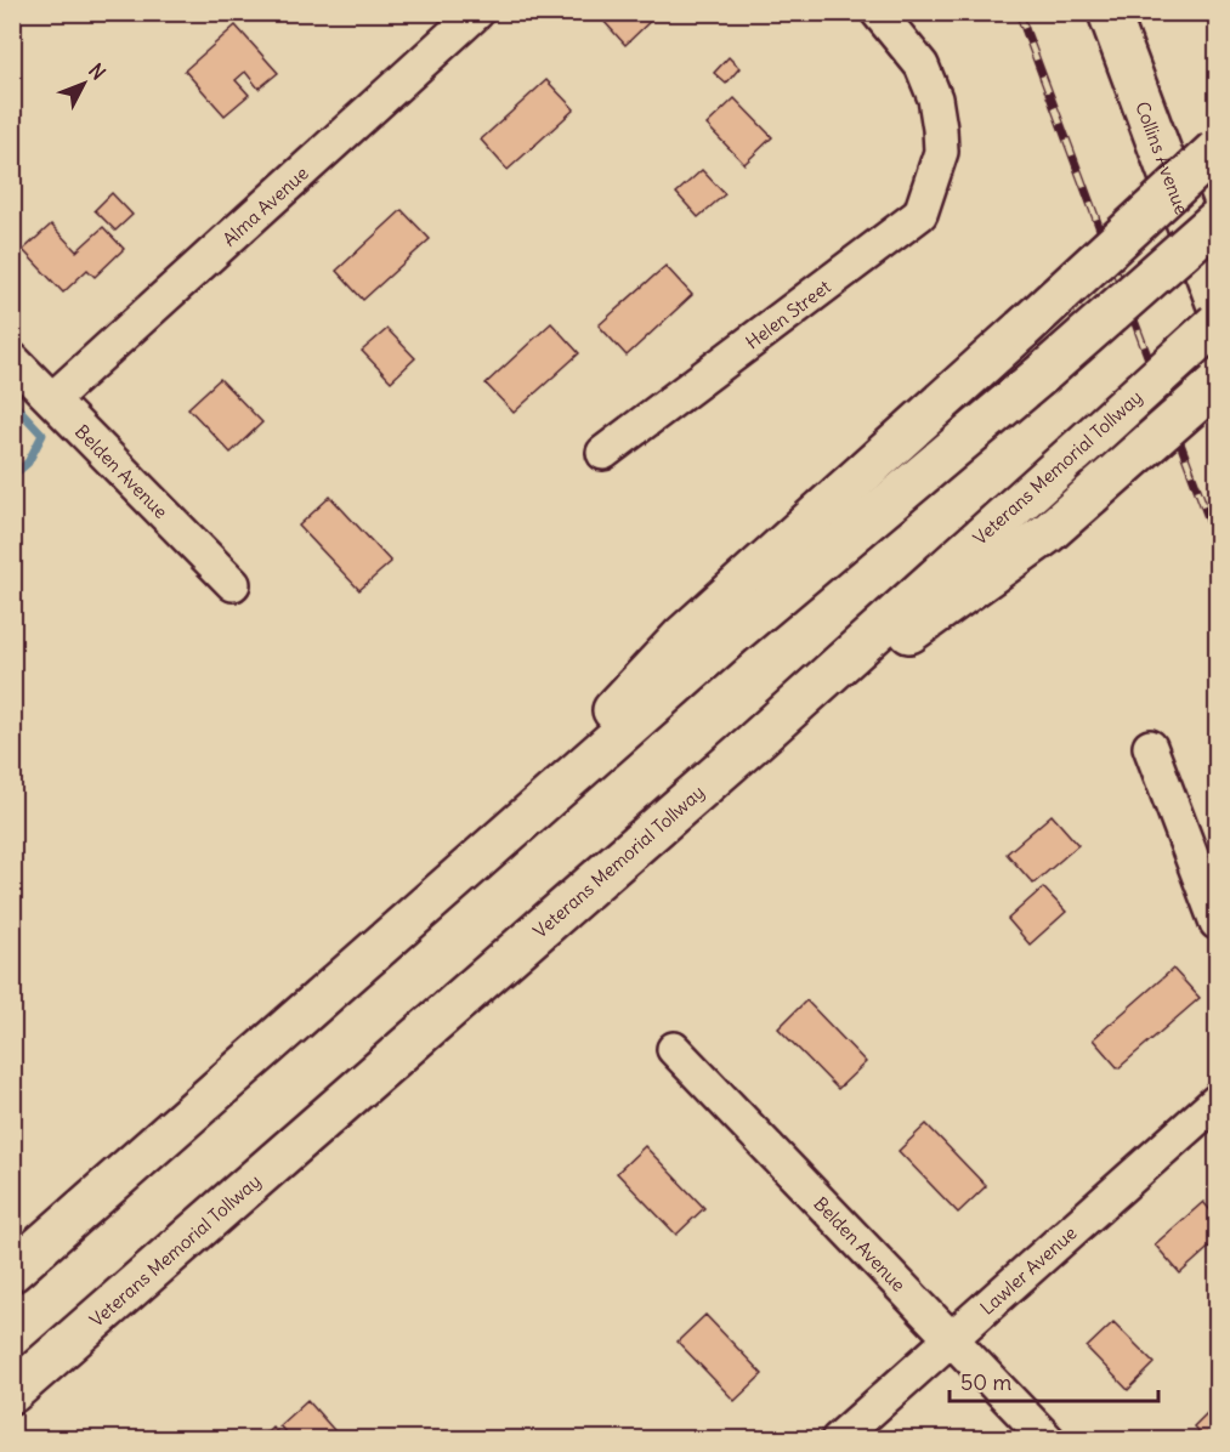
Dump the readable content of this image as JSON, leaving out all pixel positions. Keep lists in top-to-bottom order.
{
  "streets": {
    "main road": ["Collins Avenue", "Veterans Memorial Tollway"],
    "street": [
      "Alma Avenue",
      "Helen Street",
      "Belden Avenue",
      "Lawler Avenue"
    ]
  },
  "crossings": [
    ["Alma Avenue", "Belden Avenue"],
    ["Belden Avenue", "Lawler Avenue"]
  ],
  "scale_bar": "50 m",
  "north": "top right"
}
